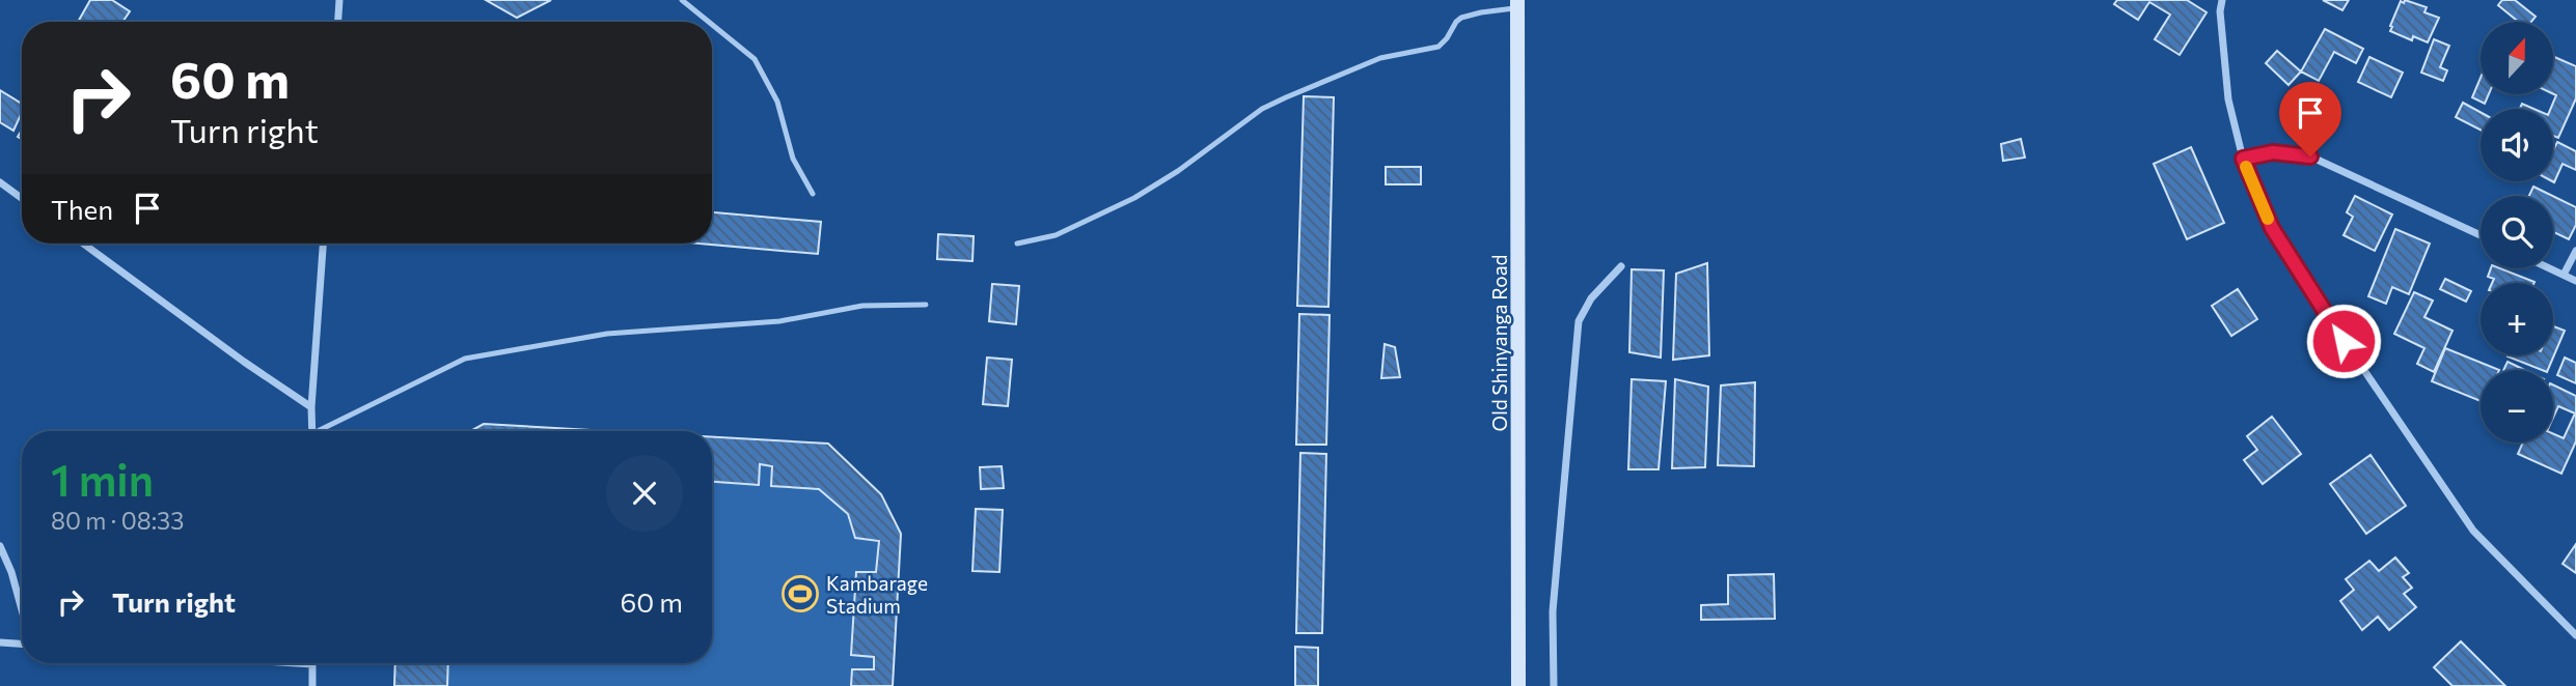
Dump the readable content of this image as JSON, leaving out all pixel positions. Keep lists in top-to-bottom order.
{
  "streets": {
    "main road": ["Old Shinyanga Road"]
  },
  "places": {
    "sports": ["Kambarage Stadium"]
  },
  "north": "top",
  "page": {
    "map_buttons": ["+", "−"],
    "turn": ["60 m", "Turn right"],
    "then": "Then",
    "heading": ["1 min", "80 m · 08:33"],
    "list": [
      {
        "name": "Turn right",
        "value": "60 m"
      }
    ]
  }
}
